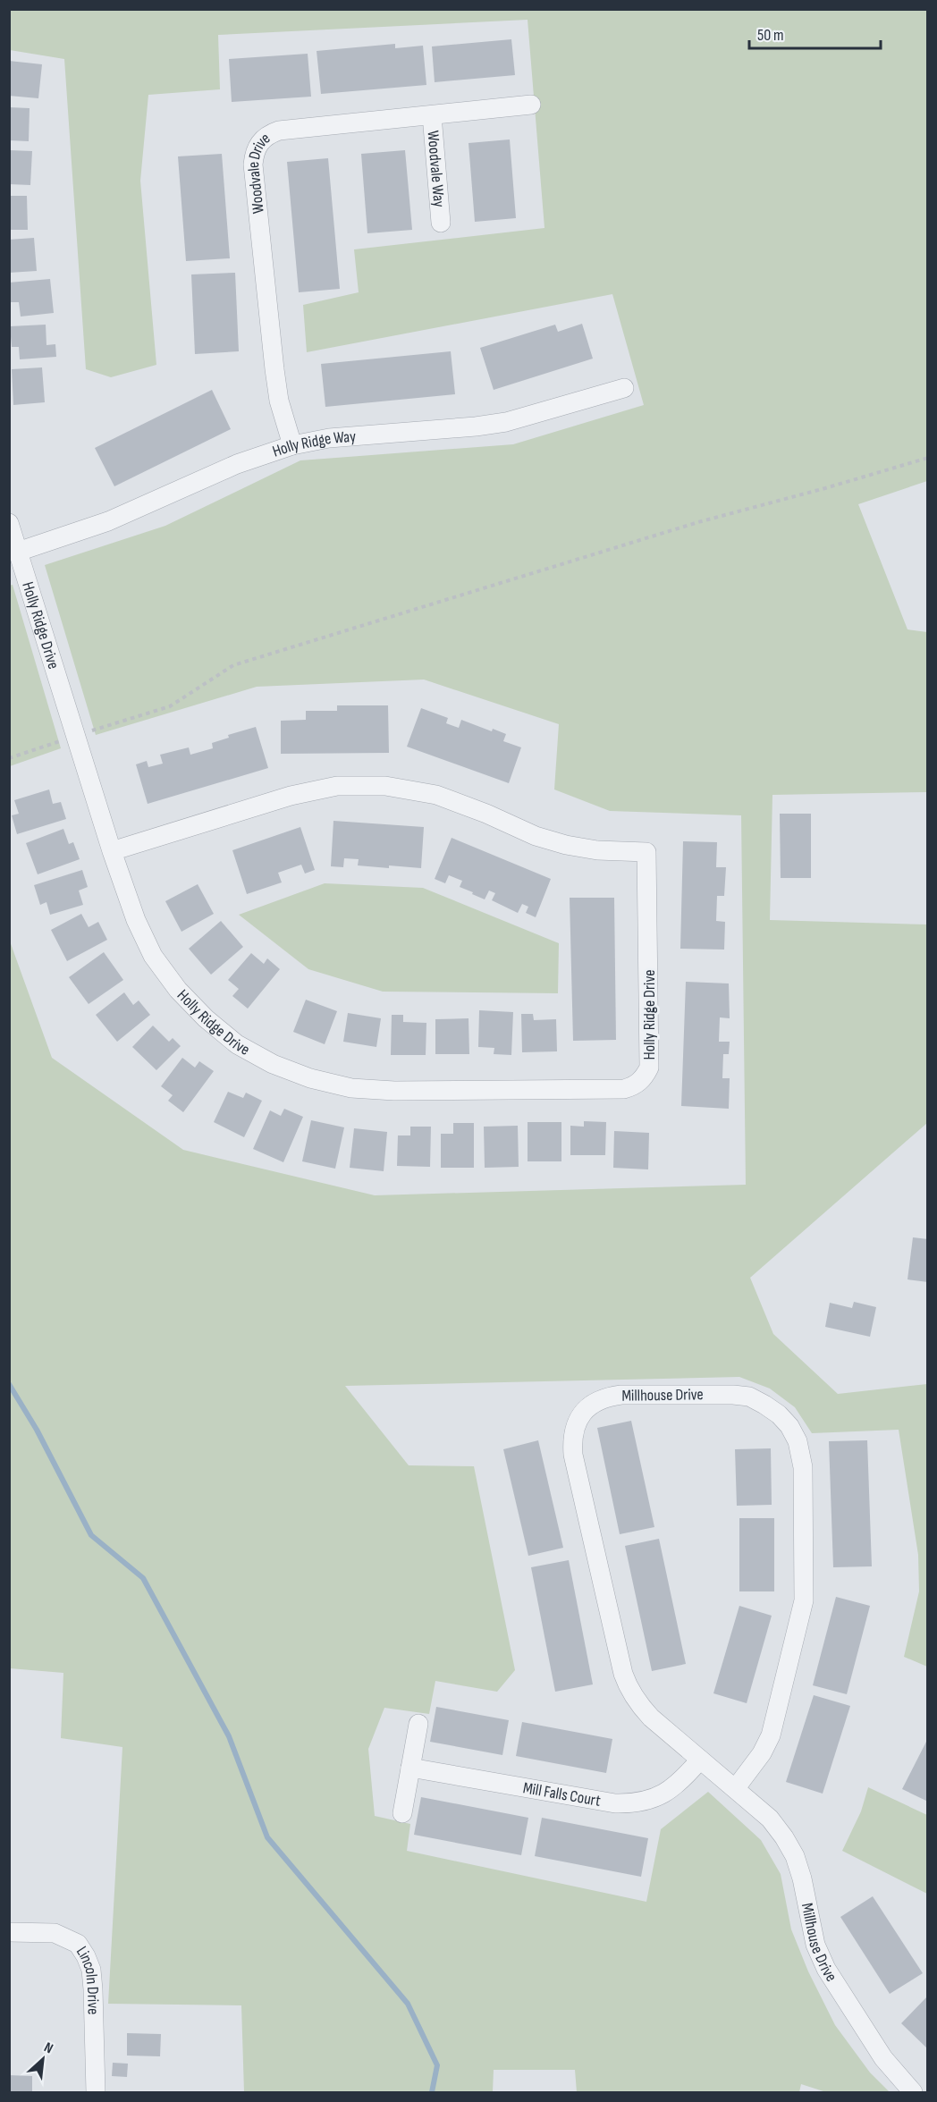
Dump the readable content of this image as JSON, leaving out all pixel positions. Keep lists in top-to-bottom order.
{
  "streets": {
    "street": [
      "Woodvale Way",
      "Woodvale Drive",
      "Holly Ridge Way",
      "Holly Ridge Drive",
      "Millhouse Drive",
      "Mill Falls Court",
      "Lincoln Drive"
    ]
  },
  "crossings": [
    ["Woodvale Way", "Woodvale Drive"],
    ["Woodvale Drive", "Holly Ridge Way"],
    ["Holly Ridge Way", "Holly Ridge Drive"],
    ["Millhouse Drive", "Mill Falls Court"]
  ],
  "scale_bar": "50 m",
  "north": "top right"
}
